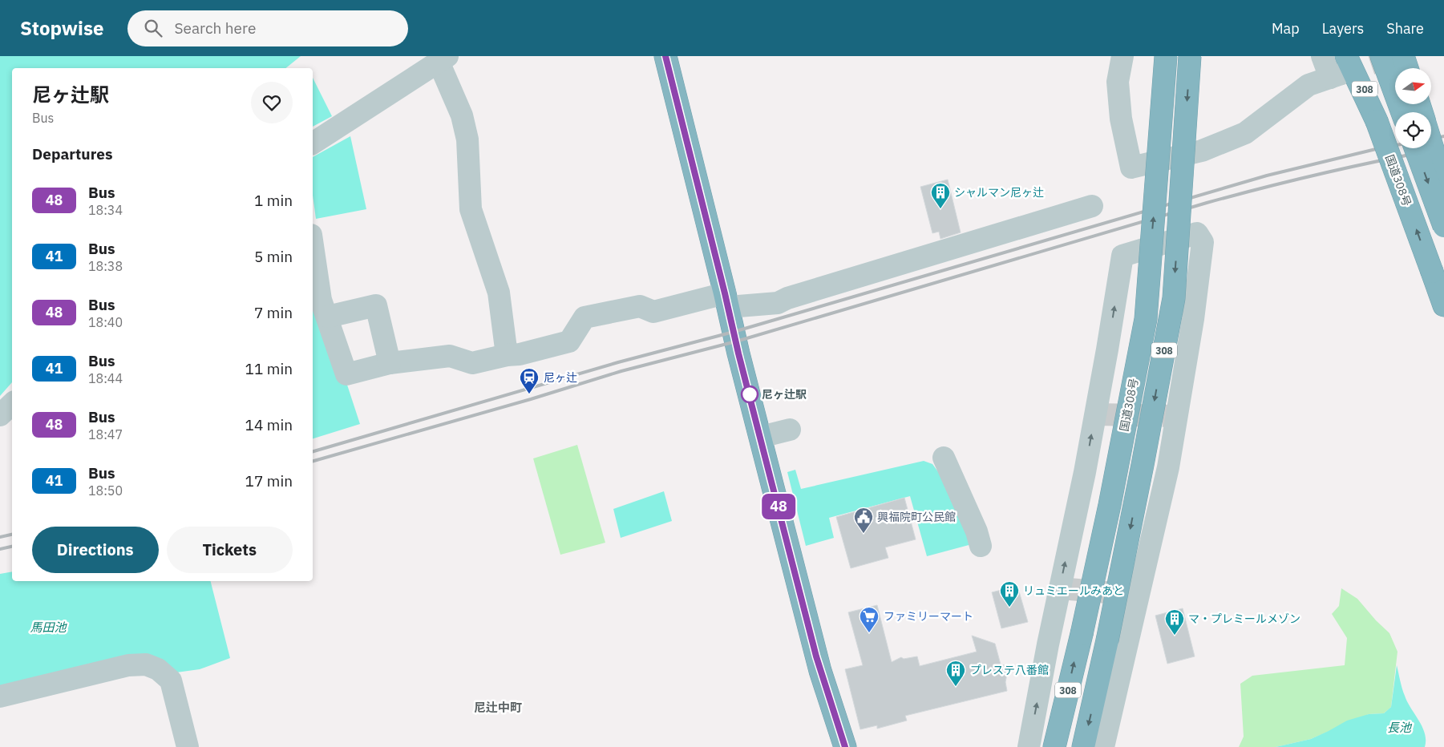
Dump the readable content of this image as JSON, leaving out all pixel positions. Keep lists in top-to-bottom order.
{
  "streets": {
    "highway": ["308", "国道308号"]
  },
  "districts": ["尼辻中町"],
  "water": ["馬田池", "長池"],
  "places": {
    "building": [
      "シャルマン尼ヶ辻",
      "リュミエールみあと",
      "マ・プレミールメゾン",
      "プレステ八番館"
    ],
    "other": ["尼ヶ辻駅"],
    "station": ["尼ヶ辻"],
    "public building": ["興福院町公民館"],
    "supermarket": ["ファミリーマート"]
  },
  "lines": ["bus line 48"],
  "north": "right",
  "page": {
    "header": "Stopwise",
    "search": "Search here",
    "nav": ["Map", "Layers", "Share"],
    "on_map": "48",
    "heading": [
      ["尼ヶ辻駅", "Bus"],
      "Departures"
    ],
    "list": [
      {
        "mark": "48",
        "name": "Bus",
        "note": "18:34",
        "value": "1 min"
      },
      {
        "mark": "41",
        "name": "Bus",
        "note": "18:38",
        "value": "5 min"
      },
      {
        "mark": "48",
        "name": "Bus",
        "note": "18:40",
        "value": "7 min"
      },
      {
        "mark": "41",
        "name": "Bus",
        "note": "18:44",
        "value": "11 min"
      },
      {
        "mark": "48",
        "name": "Bus",
        "note": "18:47",
        "value": "14 min"
      },
      {
        "mark": "41",
        "name": "Bus",
        "note": "18:50",
        "value": "17 min"
      }
    ],
    "buttons": ["Directions", "Tickets"]
  }
}
